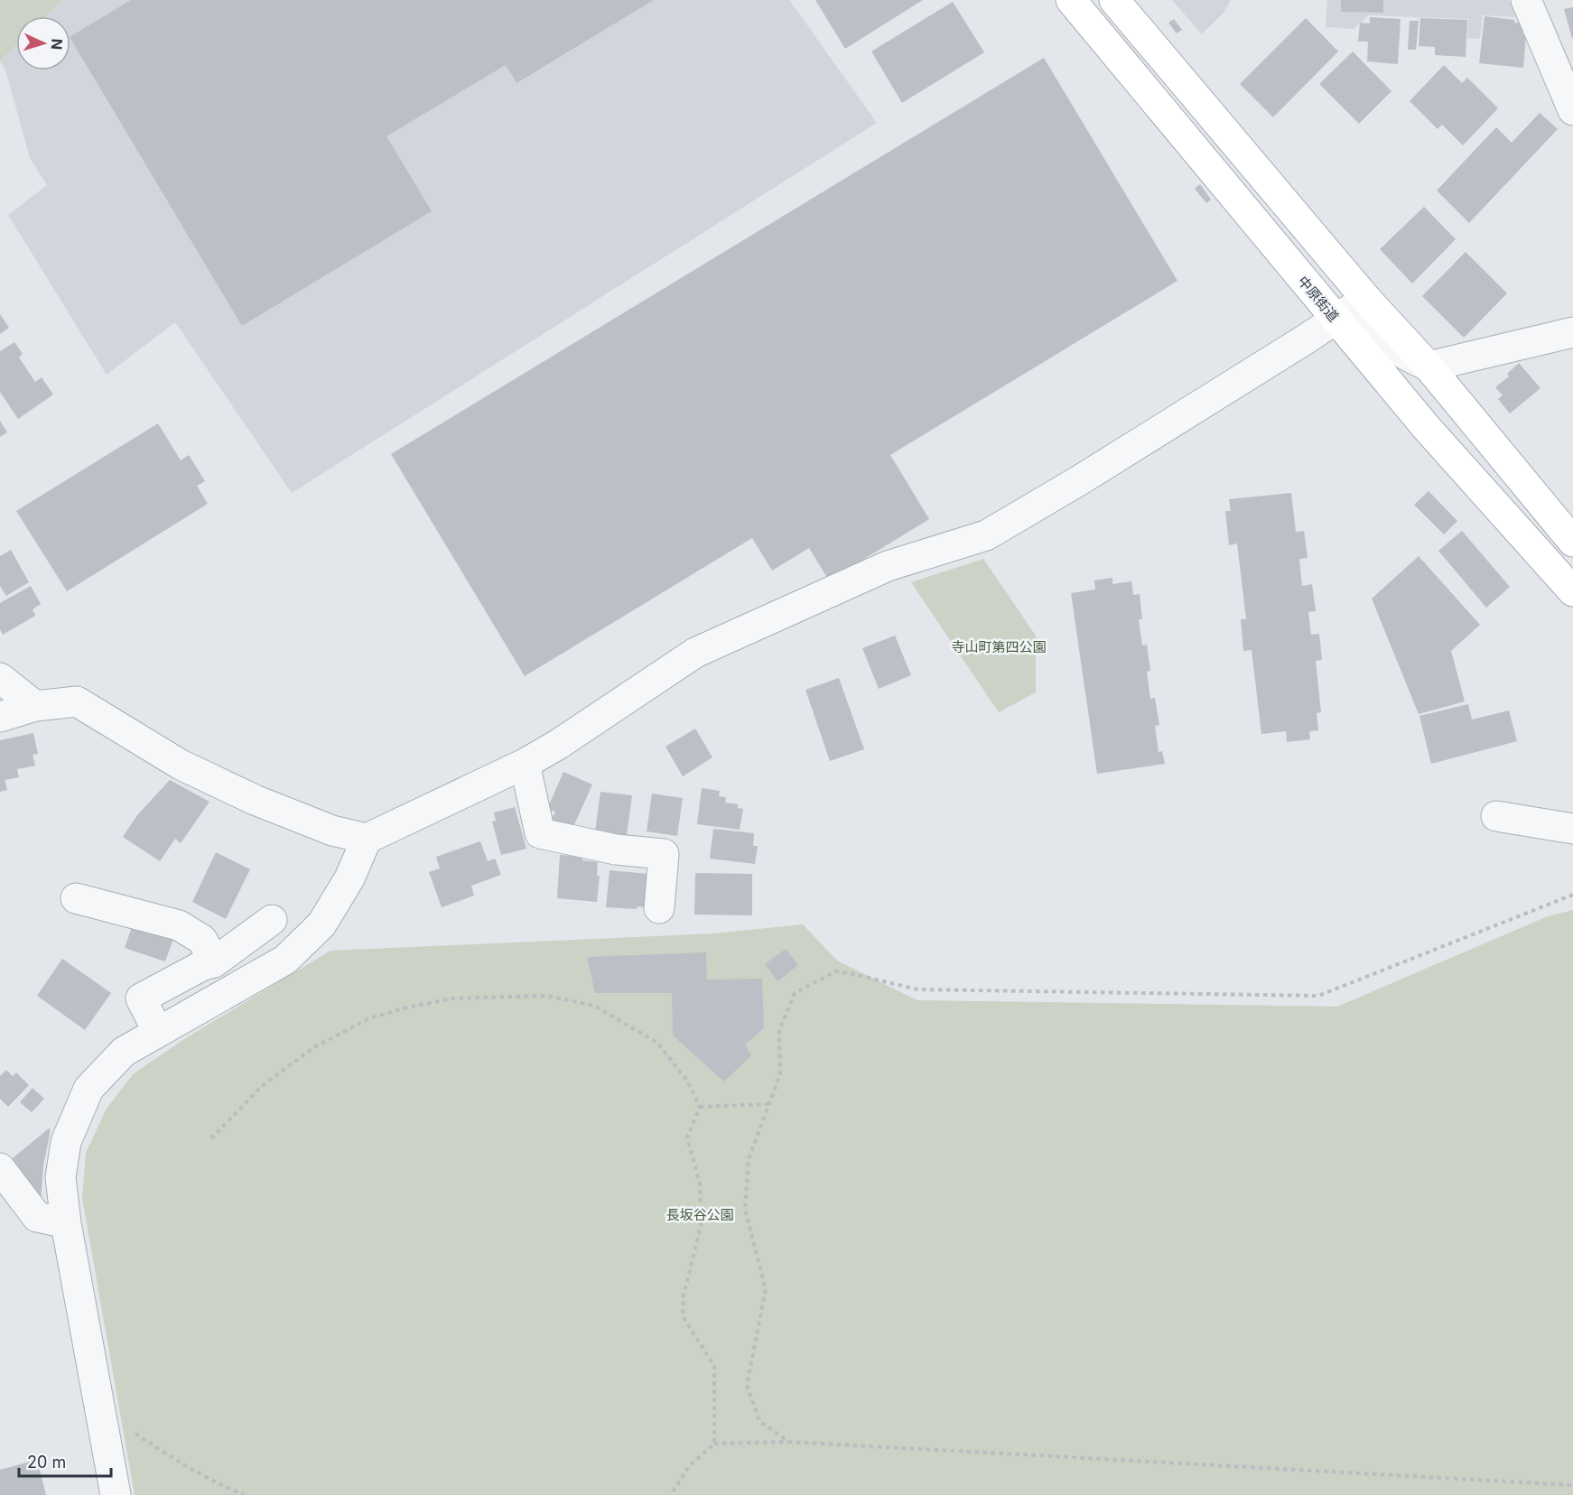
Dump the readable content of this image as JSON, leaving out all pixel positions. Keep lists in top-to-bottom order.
{
  "streets": {
    "main road": ["中原街道"]
  },
  "parks": ["寺山町第四公園", "長坂谷公園"],
  "scale_bar": "20 m",
  "north": "right"
}
